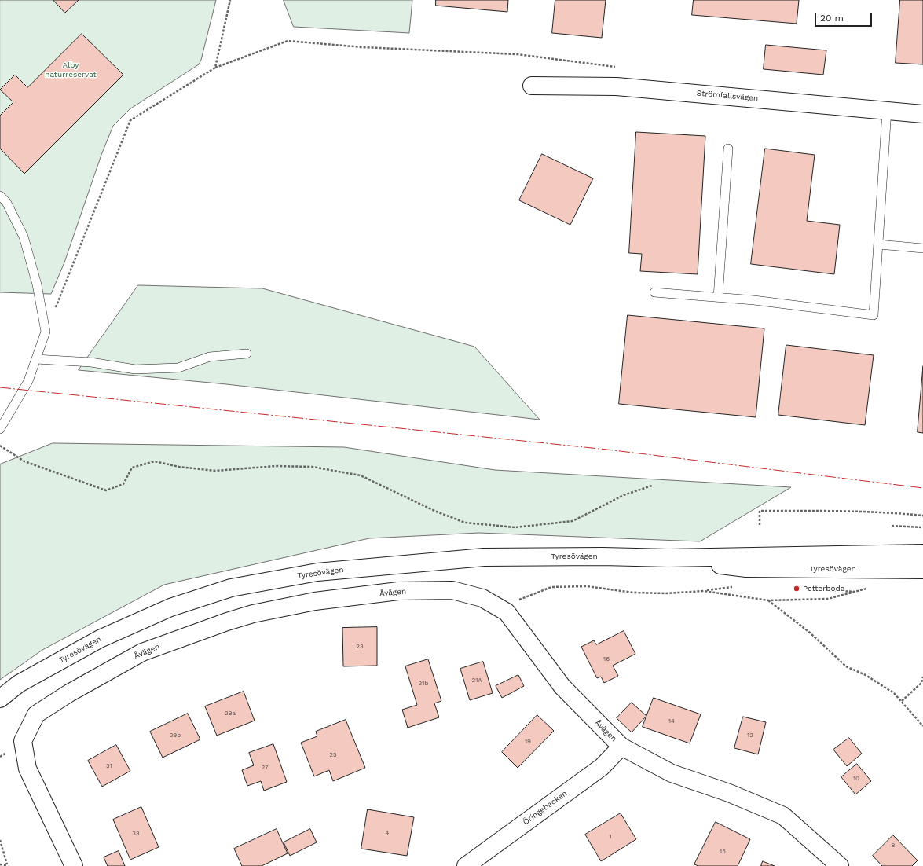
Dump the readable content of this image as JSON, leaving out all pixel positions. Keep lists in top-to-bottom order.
{
  "streets": {
    "street": [
      "Strömfallsvägen",
      "Tyresövägen",
      "Åvägen",
      "Öringebacken"
    ]
  },
  "crossings": [
    ["Åvägen", "Öringebacken"]
  ],
  "parks": ["Alby naturreservat"],
  "places": ["Petterboda"],
  "house_numbers": [
    "23",
    "16",
    "21A",
    "21b",
    "29a",
    "14",
    "29b",
    "12",
    "19",
    "25",
    "31",
    "27",
    "10",
    "4",
    "33",
    "1",
    "8",
    "15"
  ],
  "scale_bar": "20 m"
}
